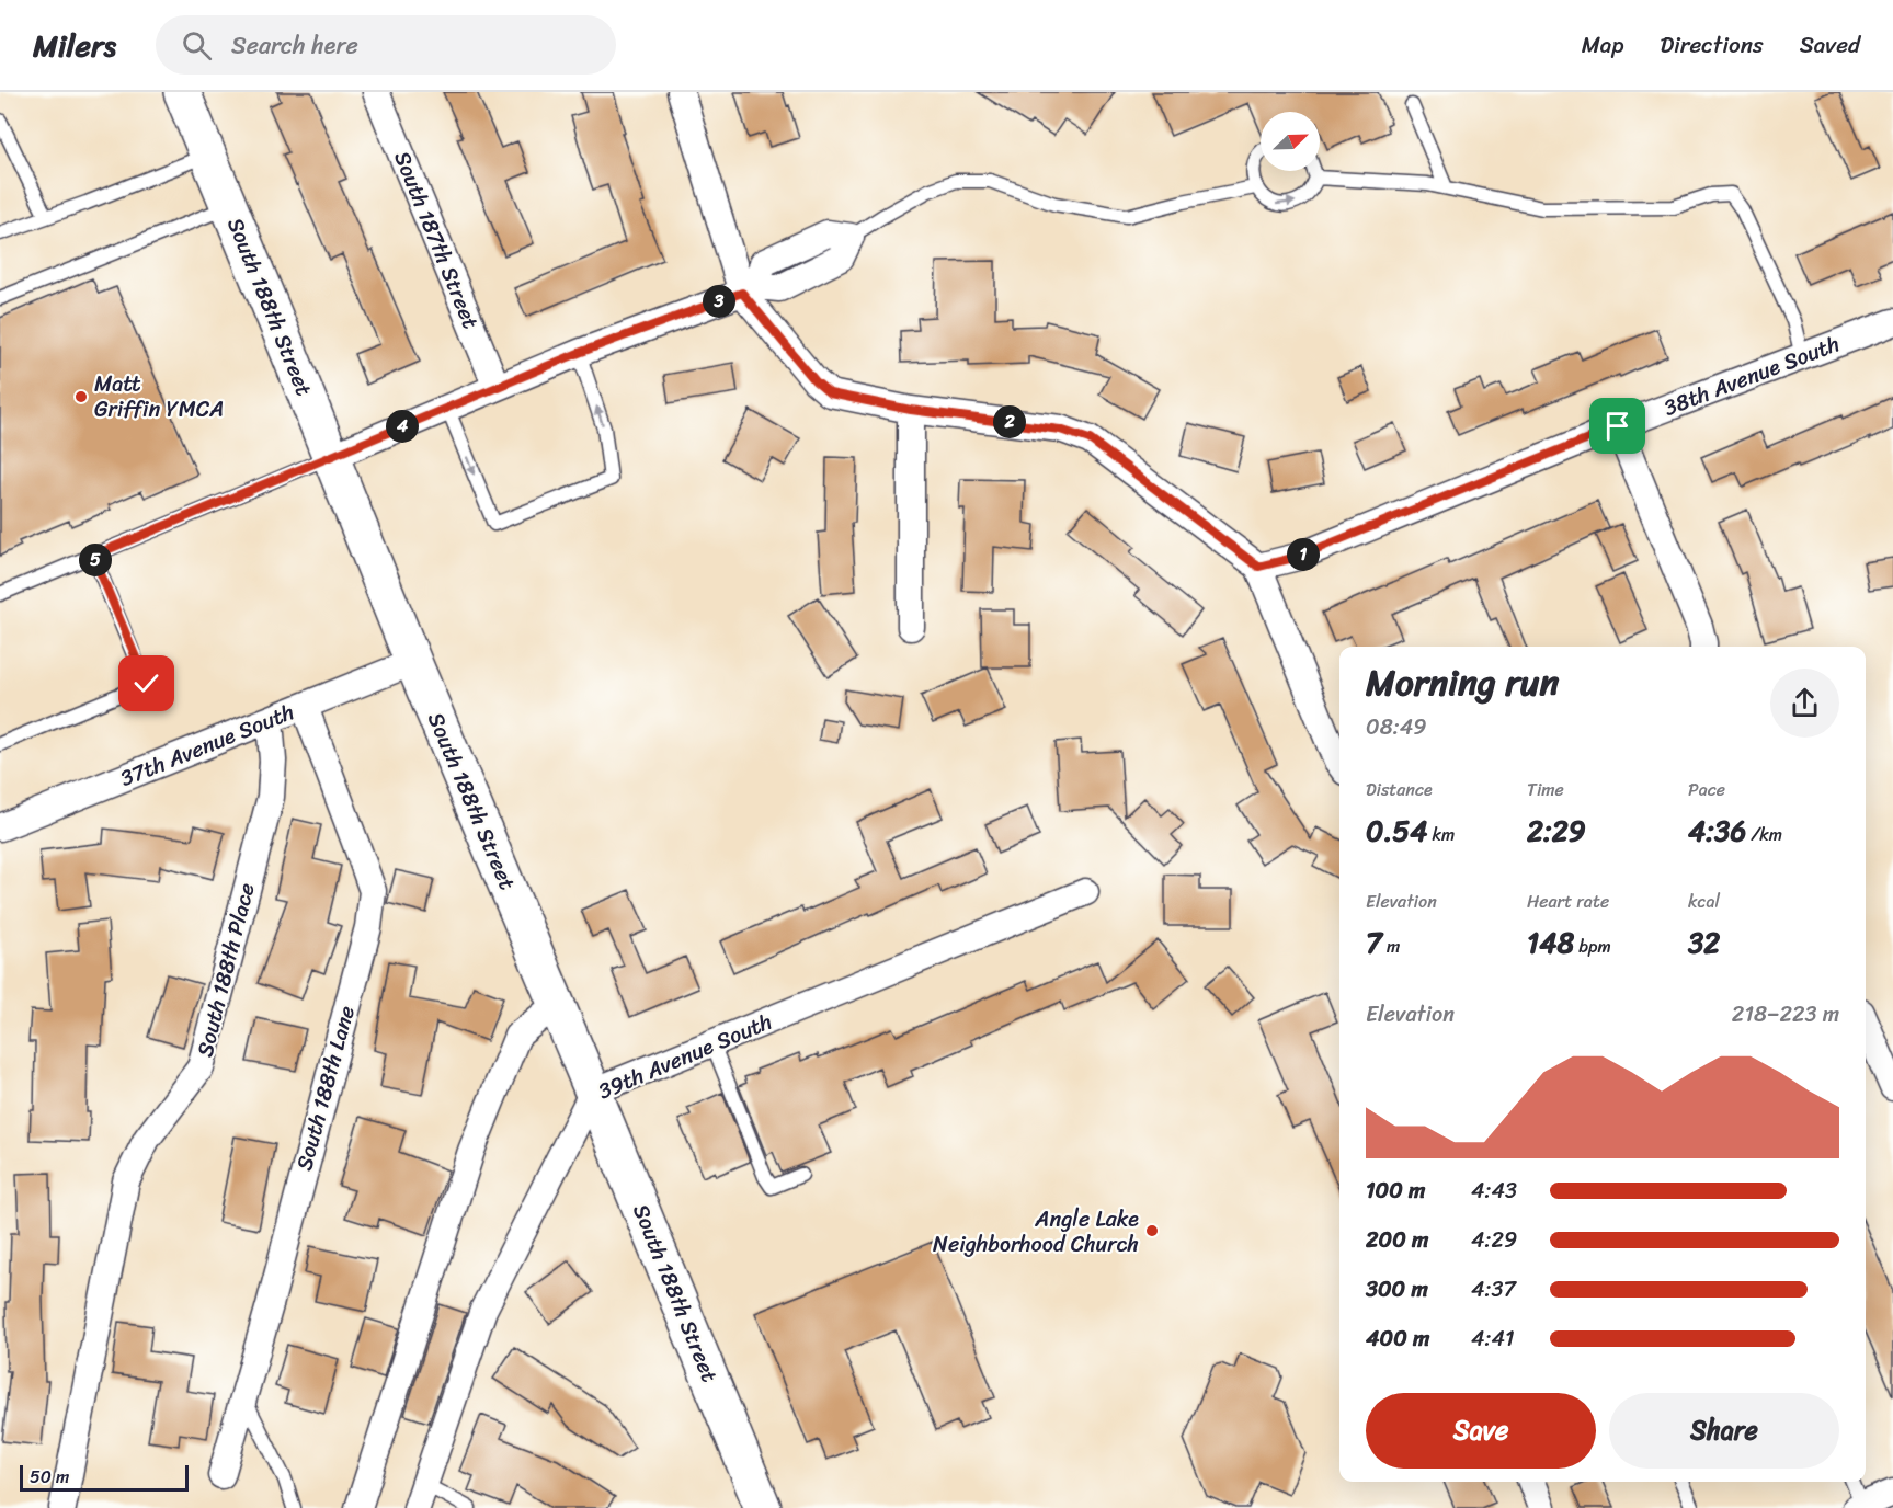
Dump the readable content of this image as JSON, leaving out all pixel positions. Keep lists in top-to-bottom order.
{
  "streets": {
    "main road": ["South 188th Street"],
    "street": [
      "South 187th Street",
      "38th Avenue South",
      "37th Avenue South",
      "South 188th Place",
      "39th Avenue South",
      "South 188th Lane"
    ]
  },
  "crossings": [
    ["South 188th Street", "37th Avenue South"],
    ["South 188th Street", "39th Avenue South"],
    ["37th Avenue South", "South 188th Place"],
    ["37th Avenue South", "South 188th Lane"]
  ],
  "places": ["Matt Griffin YMCA", "Angle Lake Neighborhood Church"],
  "scale_bar": "50 m",
  "north": "top right",
  "page": {
    "header": "Milers",
    "search": "Search here",
    "nav": ["Map", "Directions", "Saved"],
    "pins": [
      "3",
      "2",
      "4",
      "1",
      "5"
    ],
    "heading": ["Morning run", "08:49"],
    "stats": [
      ["Distance", "0.54 km"],
      ["Time", "2:29"],
      ["Pace", "4:36 /km"],
      ["Elevation", "7 m"],
      ["Heart rate", "148 bpm"],
      ["kcal", "32"]
    ],
    "chart": ["Elevation", "218–223 m"],
    "list": [
      {
        "name": "100 m",
        "note": "4:43"
      },
      {
        "name": "200 m",
        "note": "4:29"
      },
      {
        "name": "300 m",
        "note": "4:37"
      },
      {
        "name": "400 m",
        "note": "4:41"
      }
    ],
    "buttons": ["Save", "Share"],
    "scale": "50 m"
  }
}
